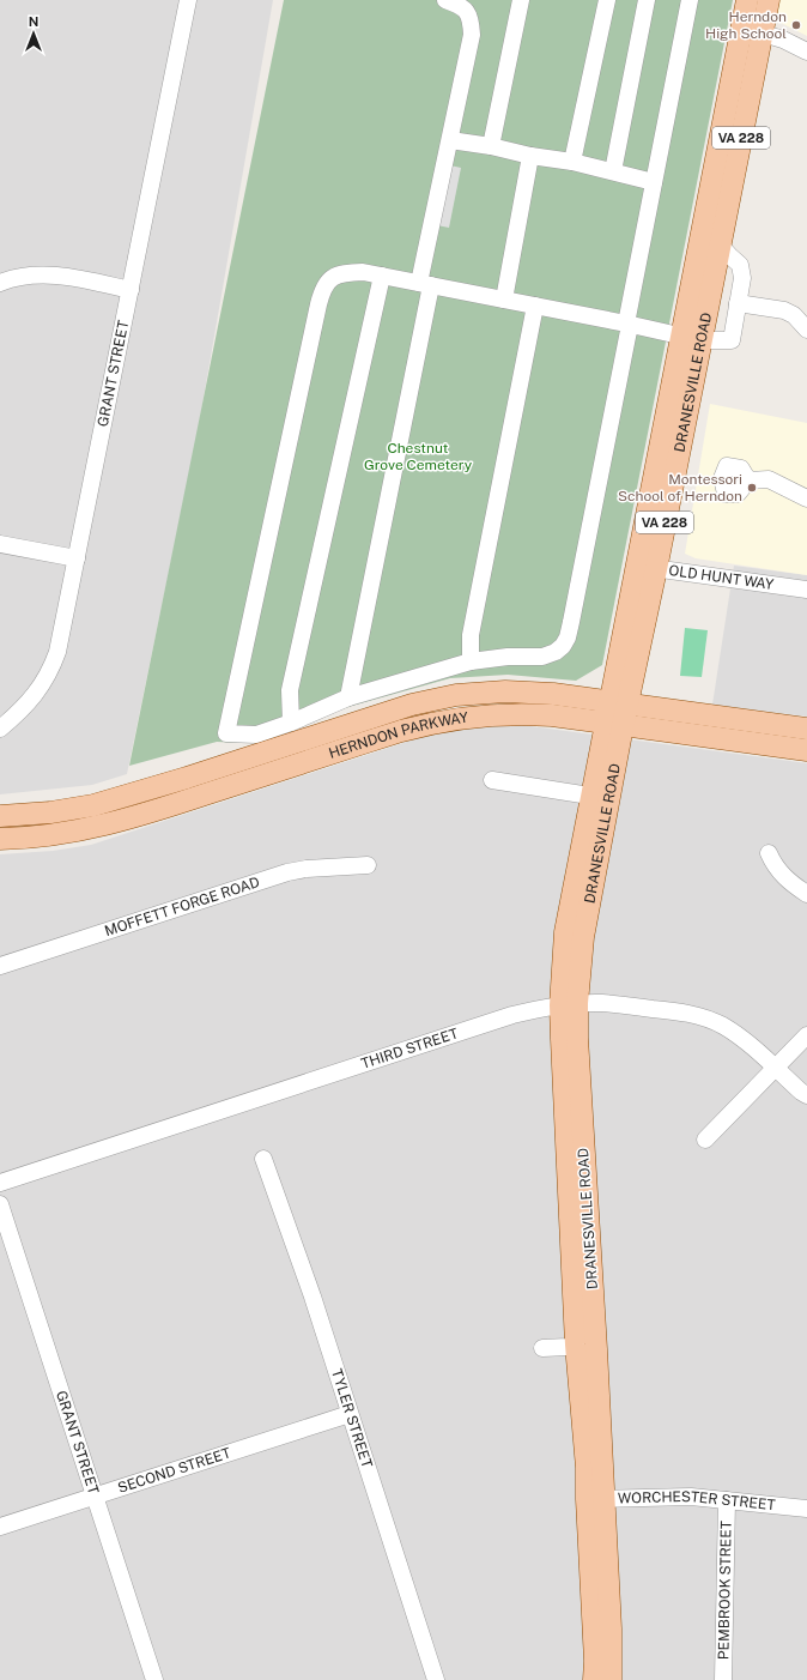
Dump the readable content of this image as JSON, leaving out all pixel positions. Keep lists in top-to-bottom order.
{
  "streets": {
    "main road": ["VA 228", "DRANESVILLE ROAD", "HERNDON PARKWAY"],
    "street": [
      "GRANT STREET",
      "OLD HUNT WAY",
      "MOFFETT FORGE ROAD",
      "THIRD STREET",
      "TYLER STREET",
      "SECOND STREET",
      "WORCHESTER STREET",
      "PEMBROOK STREET"
    ]
  },
  "crossings": [
    ["GRANT STREET", "SECOND STREET"],
    ["DRANESVILLE ROAD", "OLD HUNT WAY"],
    ["DRANESVILLE ROAD", "HERNDON PARKWAY"],
    ["DRANESVILLE ROAD", "THIRD STREET"],
    ["DRANESVILLE ROAD", "WORCHESTER STREET"],
    ["TYLER STREET", "SECOND STREET"],
    ["WORCHESTER STREET", "PEMBROOK STREET"]
  ],
  "parks": ["Chestnut Grove Cemetery"],
  "places": ["Herndon High School", "Montessori School of Herndon"],
  "north": "top"
}
